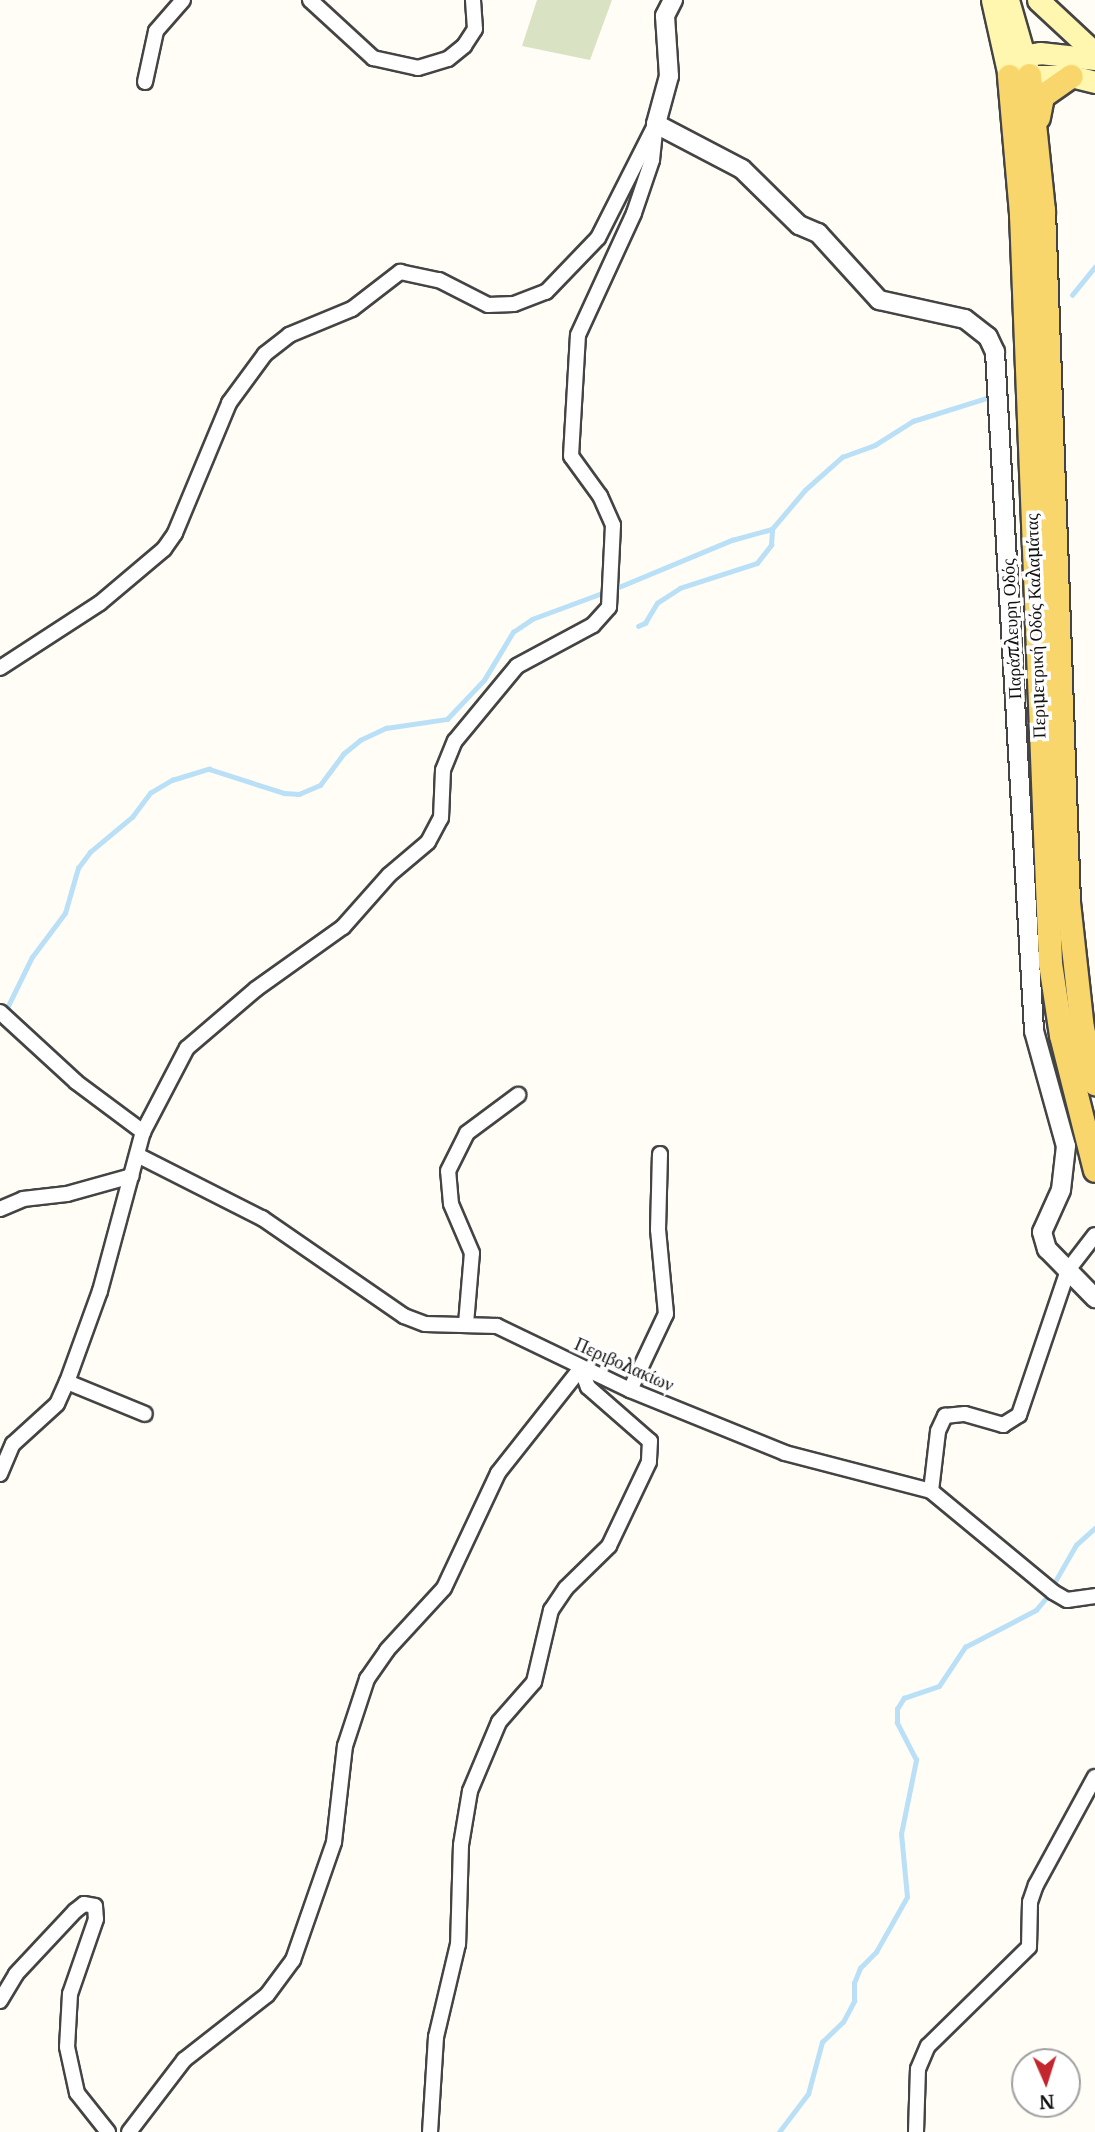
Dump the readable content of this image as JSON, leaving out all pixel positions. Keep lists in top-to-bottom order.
{
  "streets": {
    "main road": ["Περιμετρική Οδός Καλαμάτας"],
    "street": ["Παράπλευρη Οδός", "Περιβολακίων"]
  },
  "north": "bottom"
}
